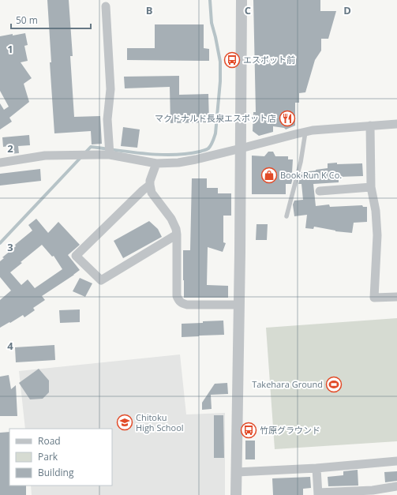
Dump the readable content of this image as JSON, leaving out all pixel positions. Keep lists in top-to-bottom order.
{
  "places": {
    "bus stop": ["エスポット前", "竹原グラウンド"],
    "restaurant": ["マクドナルド長泉エスポット店"],
    "shop": ["Book Run K Co."],
    "sports": ["Takehara Ground"],
    "school or university": ["Chitoku High School"]
  },
  "legend": ["Road", "Park", "Building"],
  "scale_bar": "50 m",
  "grid": {
    "columns": ["B", "C", "D"],
    "rows": [
      "1",
      "2",
      "3",
      "4"
    ]
  }
}
